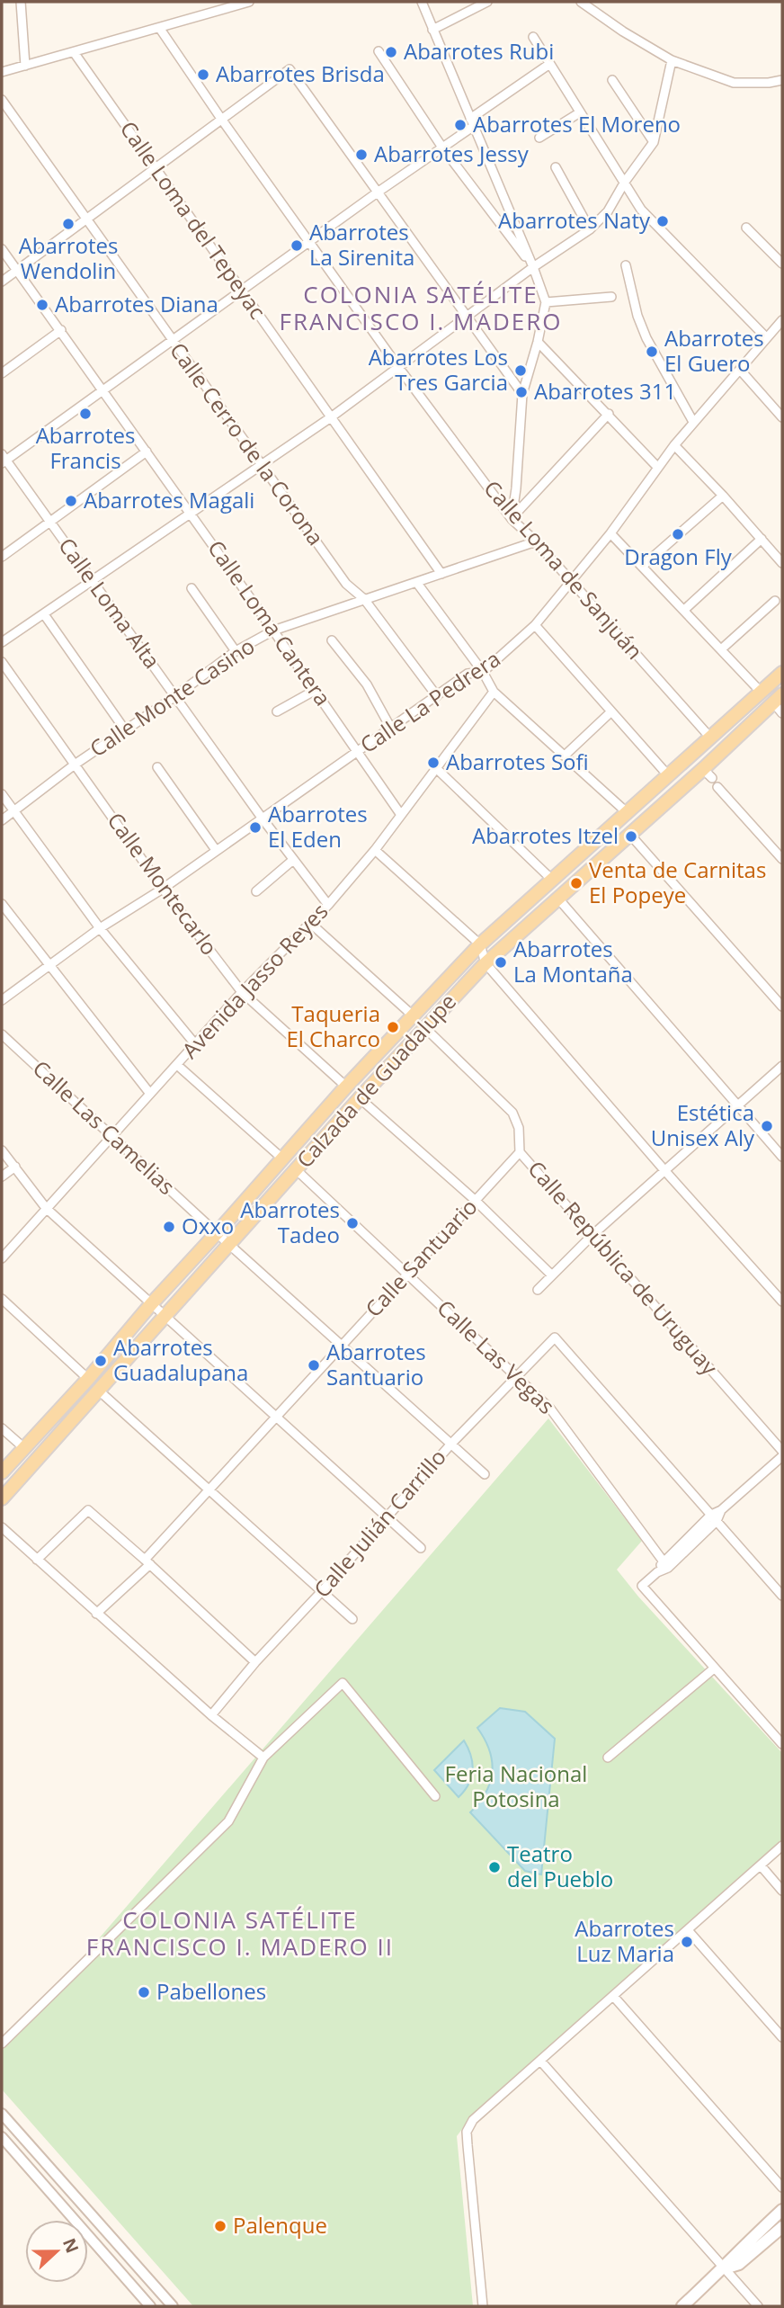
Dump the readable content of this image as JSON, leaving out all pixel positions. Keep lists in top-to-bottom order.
{
  "streets": {
    "main road": ["Calzada de Guadalupe"],
    "street": [
      "Calle Loma del Tepeyac",
      "Calle Cerro de la Corona",
      "Calle Loma de Sanjuán",
      "Calle Loma Alta",
      "Calle Loma Cantera",
      "Calle Monte Casino",
      "Calle La Pedrera",
      "Calle Montecarlo",
      "Avenida Jasso Reyes",
      "Calle Las Camelias",
      "Calle Santuario",
      "Calle República de Uruguay",
      "Calle Las Vegas",
      "Calle Julián Carrillo"
    ]
  },
  "crossings": [
    ["Calle Loma del Tepeyac", "Calle Monte Casino"],
    ["Calle Cerro de la Corona", "Calle Monte Casino"],
    ["Calle Cerro de la Corona", "Calle La Pedrera"],
    ["Calle Loma de Sanjuán", "Calle Monte Casino"],
    ["Calle Loma de Sanjuán", "Calle La Pedrera"],
    ["Calle Loma de Sanjuán", "Calzada de Guadalupe"],
    ["Calle Loma Alta", "Calle Monte Casino"],
    ["Calle Loma Alta", "Calle La Pedrera"],
    ["Calle Loma Alta", "Avenida Jasso Reyes"],
    ["Calle Loma Cantera", "Calle Monte Casino"],
    ["Calle Loma Cantera", "Calle La Pedrera"],
    ["Calle Loma Cantera", "Avenida Jasso Reyes"],
    ["Calle Monte Casino", "Calle Montecarlo"],
    ["Calle La Pedrera", "Calle Montecarlo"],
    ["Calle Montecarlo", "Avenida Jasso Reyes"],
    ["Calle Montecarlo", "Calzada de Guadalupe"],
    ["Avenida Jasso Reyes", "Calle Las Camelias"],
    ["Calzada de Guadalupe", "Calle Las Camelias"],
    ["Calzada de Guadalupe", "Calle República de Uruguay"],
    ["Calzada de Guadalupe", "Calle Las Vegas"],
    ["Calle Las Camelias", "Calle Santuario"],
    ["Calle Las Camelias", "Calle Julián Carrillo"],
    ["Calle Santuario", "Calle República de Uruguay"],
    ["Calle Santuario", "Calle Las Vegas"],
    ["Calle Las Vegas", "Calle Julián Carrillo"]
  ],
  "districts": ["COLONIA SATÉLITE FRANCISCO I. MADERO", "COLONIA SATÉLITE FRANCISCO I. MADERO II"],
  "parks": ["Feria Nacional Potosina"],
  "places": [
    "Abarrotes Rubi",
    "Abarrotes Brisda",
    "Abarrotes El Moreno",
    "Abarrotes Jessy",
    "Abarrotes Naty",
    "Abarrotes Wendolin",
    "Abarrotes La Sirenita",
    "Abarrotes Diana",
    "Abarrotes El Guero",
    "Abarrotes Los Tres Garcia",
    "Abarrotes 311",
    "Abarrotes Francis",
    "Abarrotes Magali",
    "Dragon Fly",
    "Abarrotes Sofi",
    "Abarrotes El Eden",
    "Abarrotes Itzel",
    "Venta de Carnitas El Popeye",
    "Abarrotes La Montaña",
    "Taqueria El Charco",
    "Estética Unisex Aly",
    "Abarrotes Tadeo",
    "Oxxo",
    "Abarrotes Guadalupana",
    "Abarrotes Santuario",
    "Teatro del Pueblo",
    "Abarrotes Luz Maria",
    "Pabellones",
    "Palenque"
  ],
  "north": "right"
}
